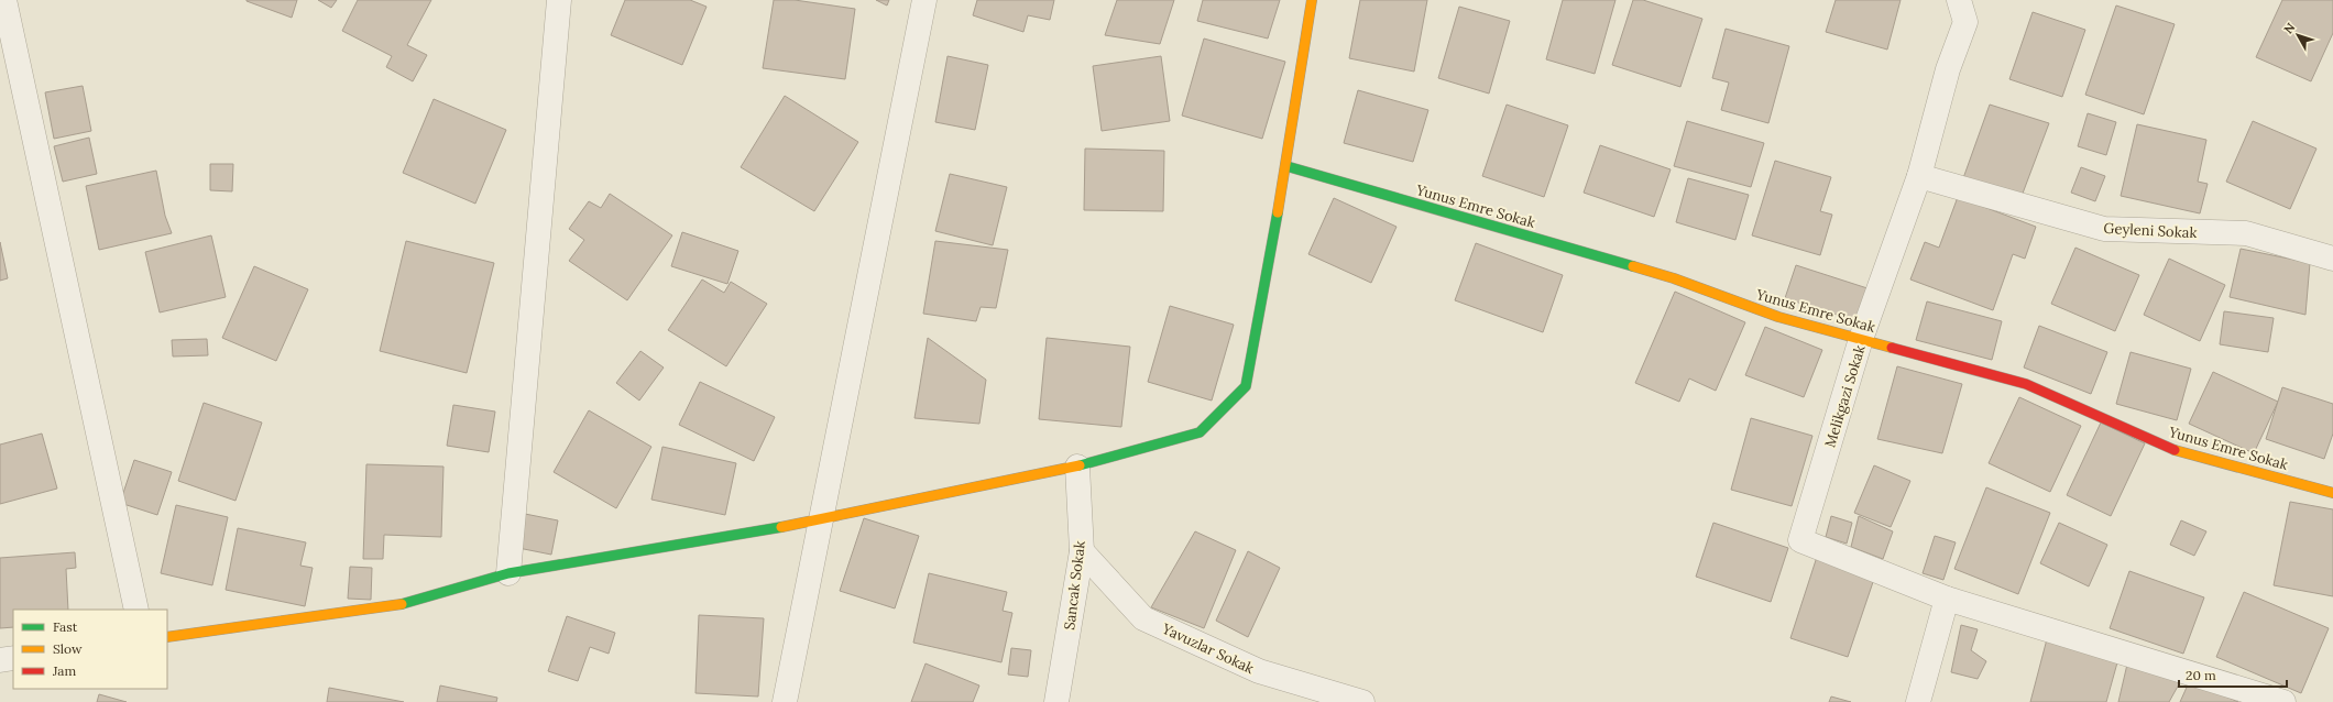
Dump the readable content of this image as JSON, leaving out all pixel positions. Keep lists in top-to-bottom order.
{
  "streets": {
    "street": [
      "Yunus Emre Sokak",
      "Geyleni Sokak",
      "Melikgazi Sokak",
      "Sancak Sokak",
      "Yavuzlar Sokak"
    ]
  },
  "crossings": [
    ["Yunus Emre Sokak", "Melikgazi Sokak"],
    ["Geyleni Sokak", "Melikgazi Sokak"],
    ["Sancak Sokak", "Yavuzlar Sokak"]
  ],
  "legend": ["Fast", "Slow", "Jam"],
  "scale_bar": "20 m",
  "north": "top left"
}
